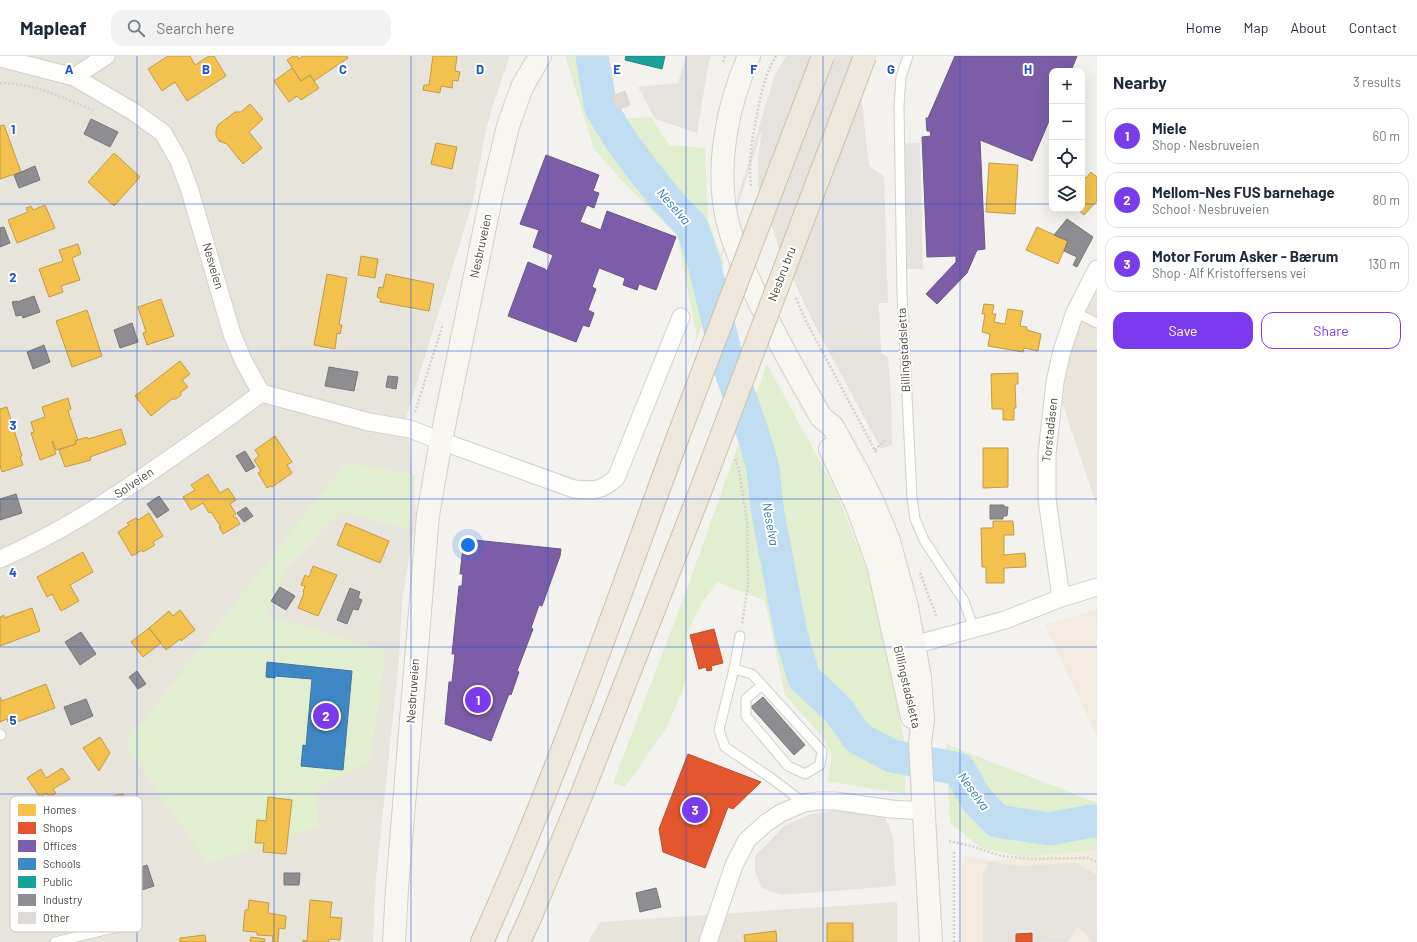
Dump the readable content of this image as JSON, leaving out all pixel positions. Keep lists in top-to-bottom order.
{
  "streets": {
    "highway": ["Nesbru bru"],
    "main road": ["Nesbruveien", "Billingstadsletta"],
    "street": ["Nesveien", "Torstadåsen", "Solveien"]
  },
  "crossings": [
    ["Nesveien", "Solveien"]
  ],
  "water": ["Neselva"],
  "legend": [
    "Homes",
    "Shops",
    "Offices",
    "Schools",
    "Public",
    "Industry",
    "Other"
  ],
  "page": {
    "header": "Mapleaf",
    "search": "Search here",
    "nav": [
      "Home",
      "Map",
      "About",
      "Contact"
    ],
    "heading": ["Nearby", "3 results"],
    "map_buttons": ["+", "−"],
    "list": [
      {
        "mark": "1",
        "name": "Miele",
        "note": "Shop · Nesbruveien",
        "value": "60 m"
      },
      {
        "mark": "2",
        "name": "Mellom-Nes FUS barnehage",
        "note": "School · Nesbruveien",
        "value": "80 m"
      },
      {
        "mark": "3",
        "name": "Motor Forum Asker - Bærum",
        "note": "Shop · Alf Kristoffersens vei",
        "value": "130 m"
      }
    ],
    "buttons": ["Save", "Share"],
    "pins": ["1", "2", "3"]
  },
  "grid": {
    "columns": [
      "A",
      "B",
      "C",
      "D",
      "E",
      "F",
      "G",
      "H"
    ],
    "rows": [
      "1",
      "2",
      "3",
      "4",
      "5"
    ]
  }
}
